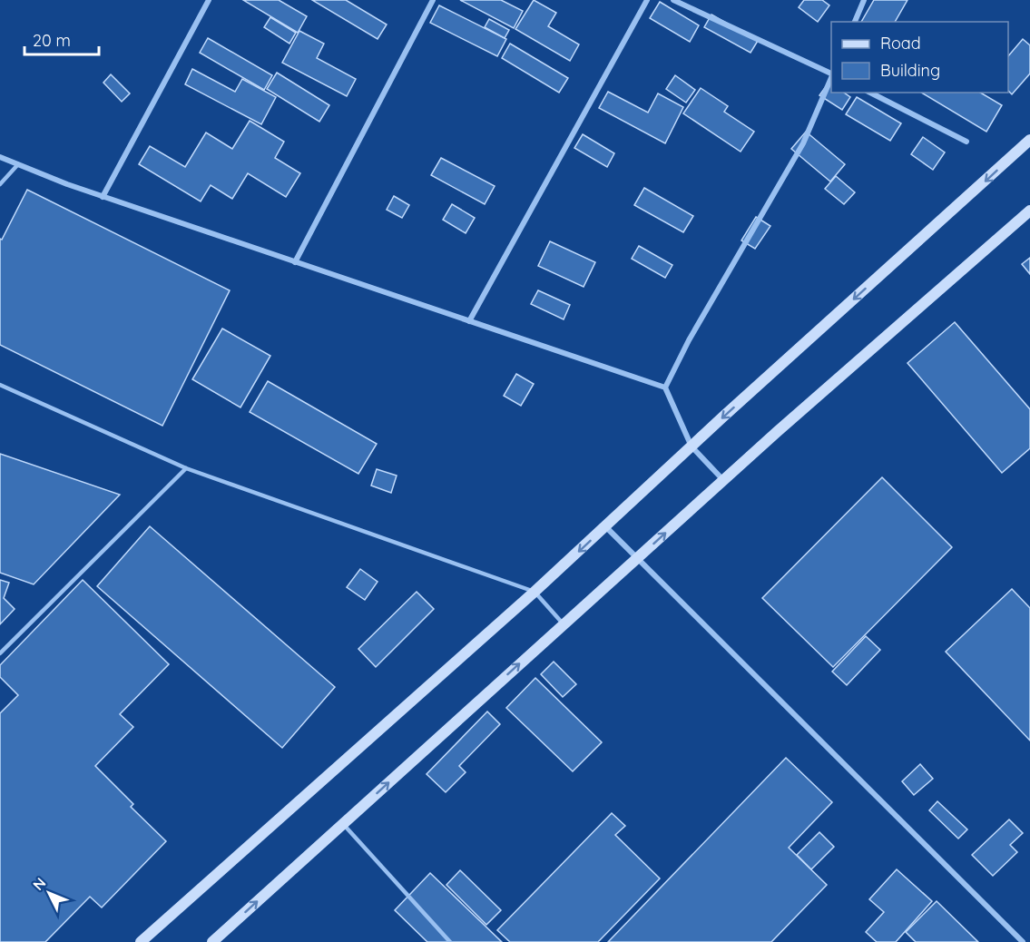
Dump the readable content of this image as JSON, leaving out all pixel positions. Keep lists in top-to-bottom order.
{
  "legend": ["Road", "Building"],
  "scale_bar": "20 m",
  "north": "top left"
}
